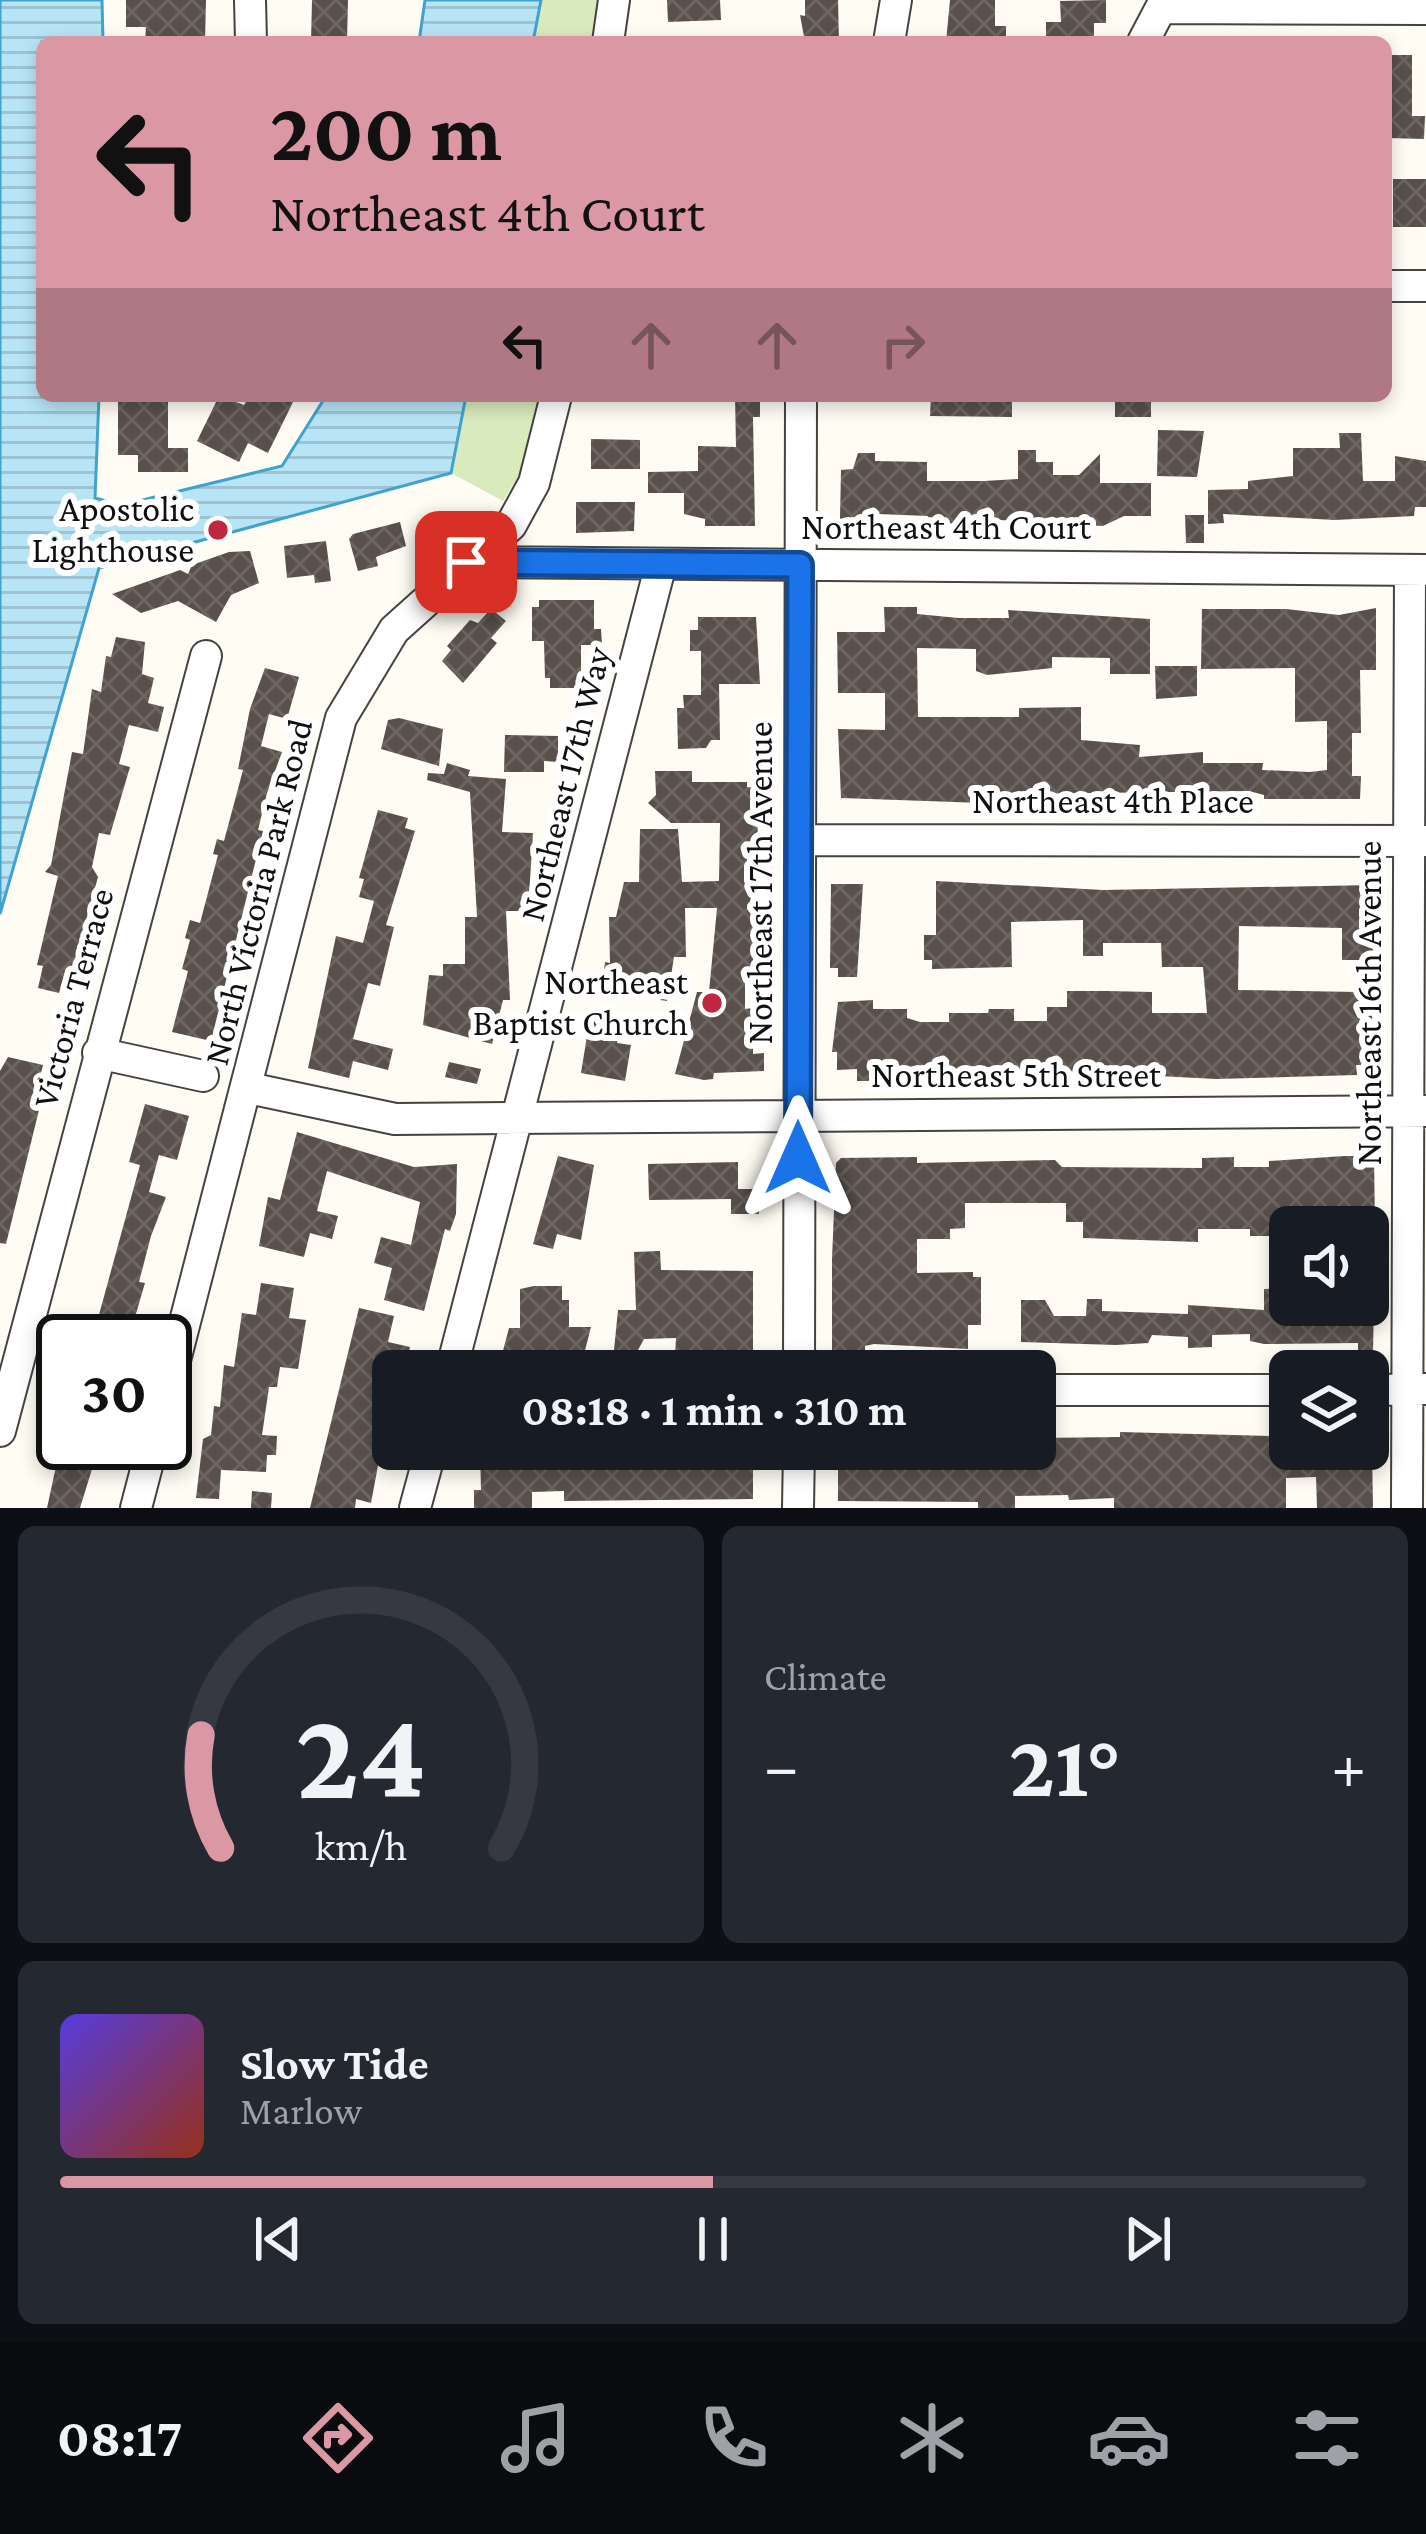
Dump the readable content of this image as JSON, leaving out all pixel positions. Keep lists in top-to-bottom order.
{
  "streets": {
    "street": [
      "Northeast 4th Court",
      "Northeast 17th Way",
      "Northeast 4th Place",
      "Northeast 17th Avenue",
      "North Victoria Park Road",
      "Victoria Terrace",
      "Northeast 16th Avenue",
      "Northeast 5th Street"
    ]
  },
  "crossings": [
    ["Northeast 4th Court", "Northeast 17th Way"],
    ["Northeast 4th Court", "Northeast 17th Avenue"],
    ["Northeast 4th Court", "North Victoria Park Road"],
    ["Northeast 4th Court", "Northeast 16th Avenue"],
    ["Northeast 17th Way", "Northeast 5th Street"],
    ["Northeast 4th Place", "Northeast 17th Avenue"],
    ["Northeast 4th Place", "Northeast 16th Avenue"],
    ["Northeast 17th Avenue", "Northeast 5th Street"],
    ["North Victoria Park Road", "Northeast 5th Street"],
    ["Northeast 16th Avenue", "Northeast 5th Street"]
  ],
  "places": ["Apostolic Lighthouse", "Northeast Baptist Church"],
  "page": {
    "turn": ["200 m", "Northeast 4th Court"],
    "limit": "30",
    "trip": "08:18 · 1 min · 310 m",
    "tile": "Climate",
    "heat": ["−", "21°", "+"],
    "song": ["Slow Tide", "Marlow"],
    "tabs": "08:17",
    "gauge": ["24", "km/h"]
  }
}
